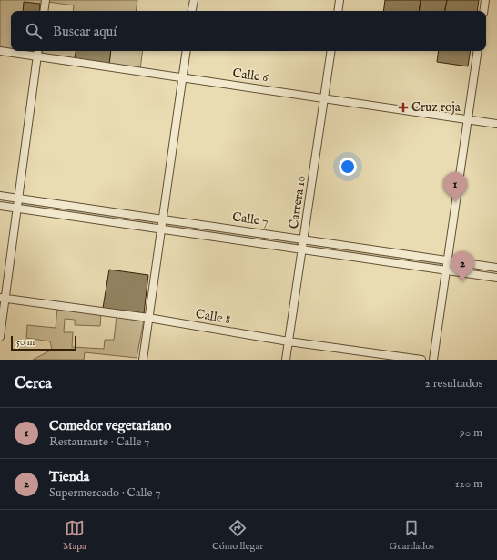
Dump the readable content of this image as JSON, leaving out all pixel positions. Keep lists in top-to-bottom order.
{
  "streets": {
    "street": [
      "Calle 6",
      "Carrera 10",
      "Calle 7",
      "Calle 8"
    ]
  },
  "crossings": [
    ["Calle 6", "Carrera 10"],
    ["Carrera 10", "Calle 7"],
    ["Carrera 10", "Calle 8"]
  ],
  "places": {
    "health": ["Cruz roja"]
  },
  "scale_bar": "50 m",
  "page": {
    "search": "Buscar aquí",
    "pins": ["1", "2"],
    "scale": "50 m",
    "heading": ["Cerca", "2 resultados"],
    "list": [
      {
        "mark": "1",
        "name": "Comedor vegetariano",
        "note": "Restaurante · Calle 7",
        "value": "90 m"
      },
      {
        "mark": "2",
        "name": "Tienda",
        "note": "Supermercado · Calle 7",
        "value": "120 m"
      }
    ],
    "nav": ["Mapa", "Cómo llegar", "Guardados"]
  }
}
